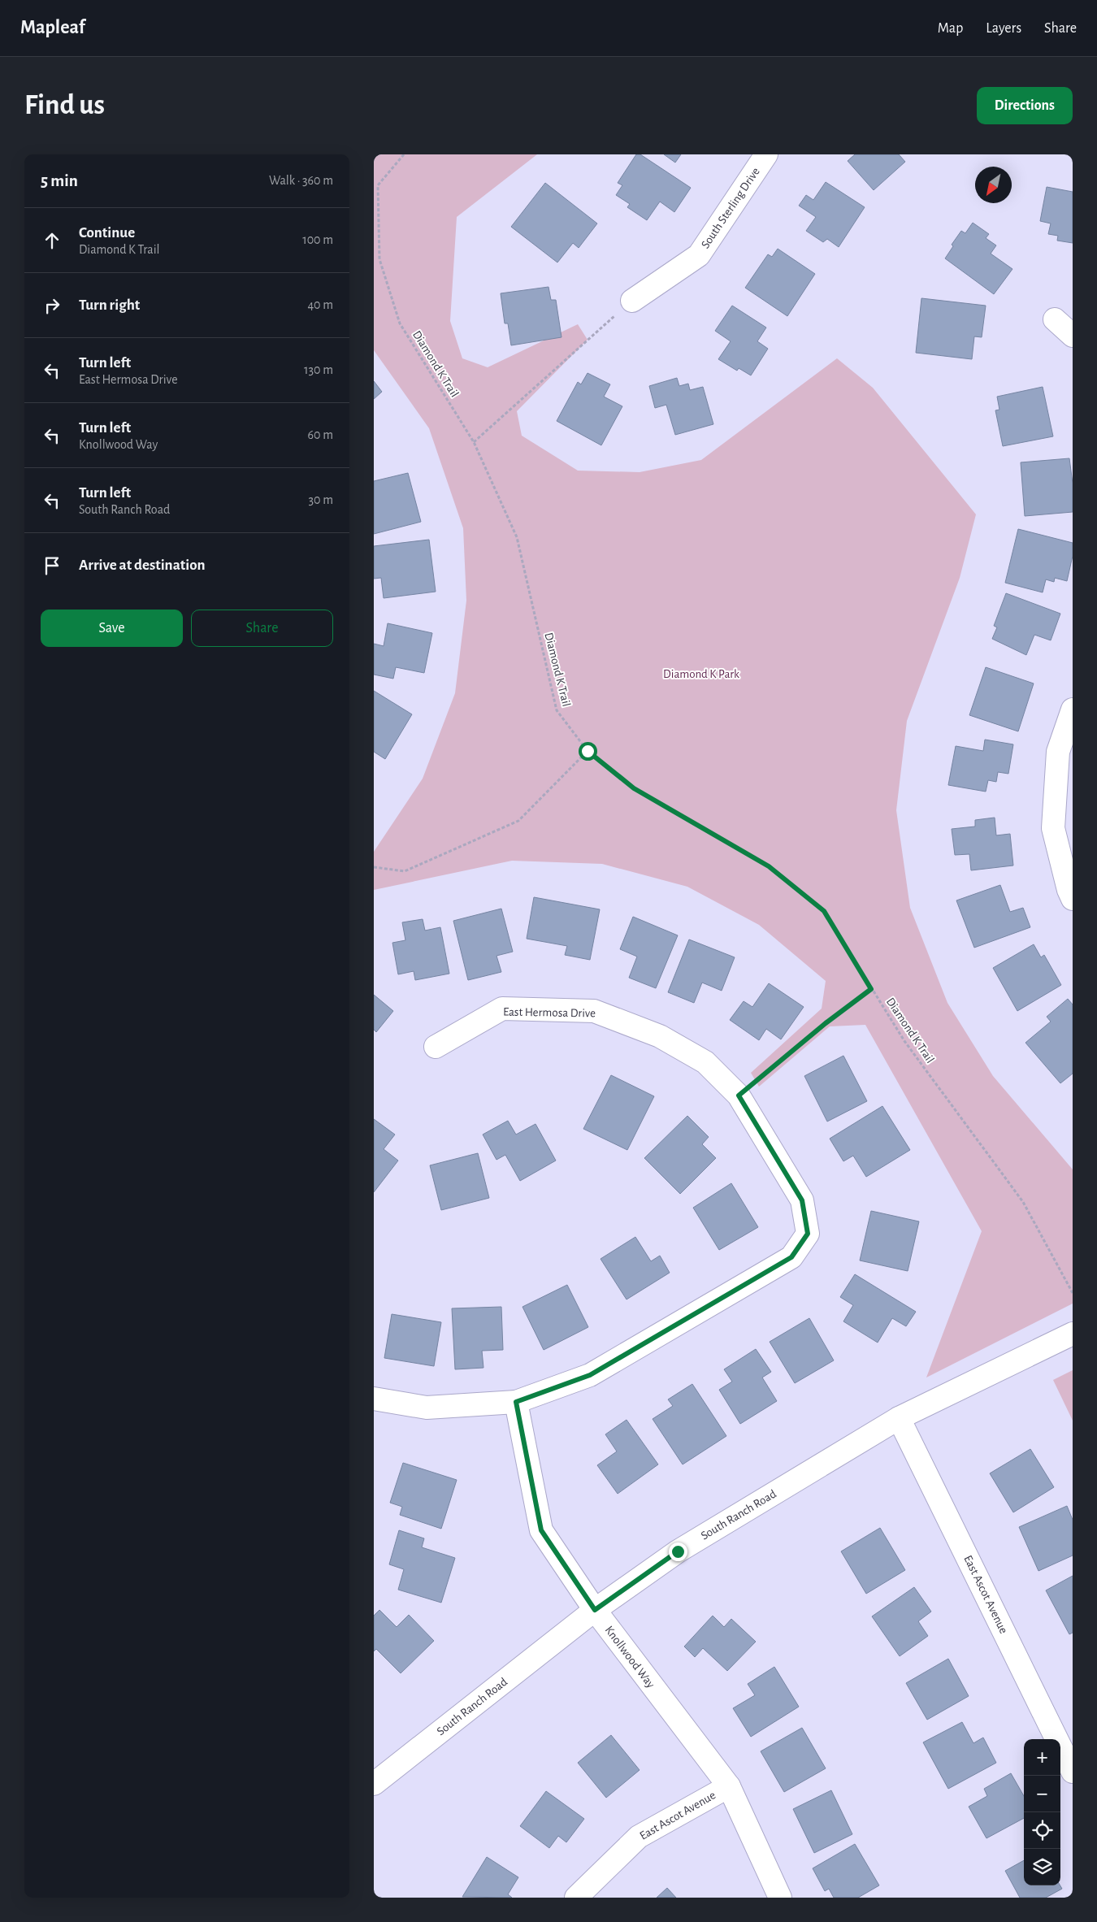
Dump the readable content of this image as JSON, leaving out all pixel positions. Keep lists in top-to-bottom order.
{
  "streets": {
    "street": [
      "South Sterling Drive",
      "East Hermosa Drive",
      "South Ranch Road",
      "East Ascot Avenue",
      "Knollwood Way"
    ],
    "path": ["Diamond K Trail"]
  },
  "crossings": [
    ["East Hermosa Drive", "Knollwood Way"],
    ["South Ranch Road", "East Ascot Avenue"],
    ["South Ranch Road", "Knollwood Way"],
    ["East Ascot Avenue", "Knollwood Way"]
  ],
  "parks": ["Diamond K Park"],
  "north": "bottom left",
  "page": {
    "header": "Mapleaf",
    "nav": ["Map", "Layers", "Share"],
    "buttons": [
      "Directions",
      ["Save", "Share"]
    ],
    "title": "Find us",
    "heading": ["5 min", "Walk · 360 m"],
    "list": [
      ["Continue", "Diamond K Trail", "100 m"],
      ["Turn right", "40 m"],
      ["Turn left", "East Hermosa Drive", "130 m"],
      ["Turn left", "Knollwood Way", "60 m"],
      ["Turn left", "South Ranch Road", "30 m"],
      "Arrive at destination"
    ],
    "map_buttons": ["+", "−"]
  }
}
